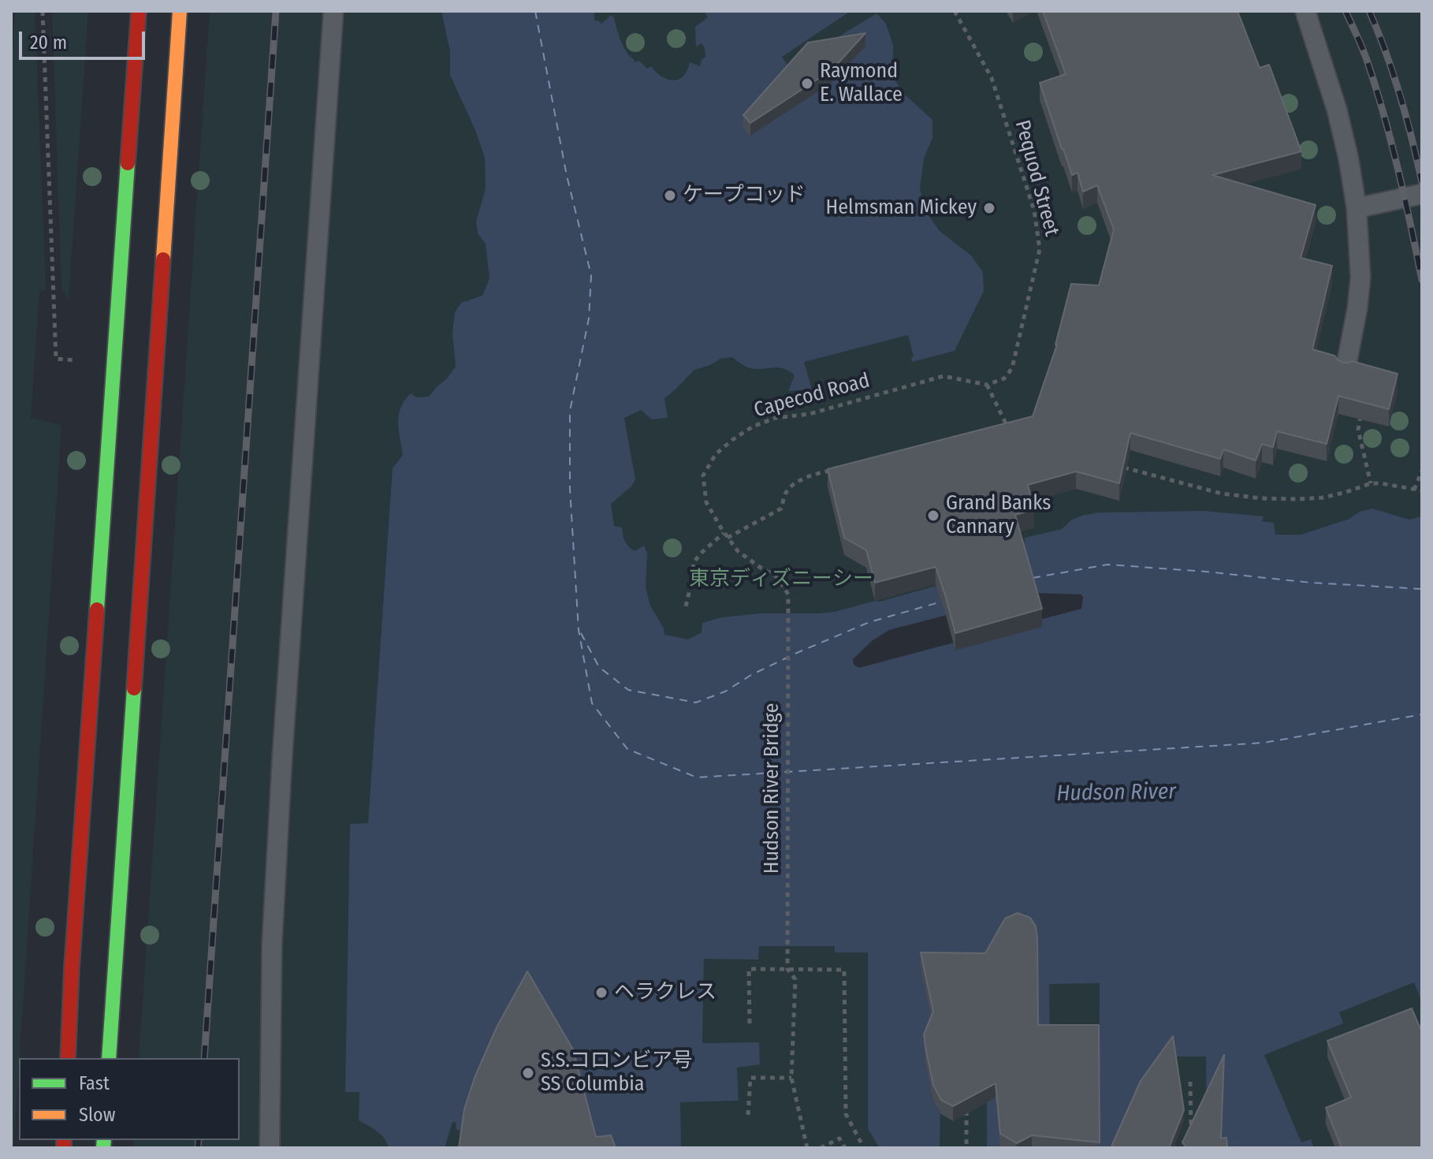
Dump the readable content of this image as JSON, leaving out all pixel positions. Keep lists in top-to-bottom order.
{
  "streets": {
    "path": ["Pequod Street", "Capecod Road", "Hudson River Bridge"]
  },
  "crossings": [
    ["Pequod Street", "Capecod Road"],
    ["Capecod Road", "Hudson River Bridge"]
  ],
  "water": ["Hudson River"],
  "parks": ["東京ディズニーシー"],
  "places": [
    "Raymond E. Wallace",
    "ケープコッド",
    "Helmsman Mickey",
    "Grand Banks Cannary",
    "ヘラクレス",
    "S.S.コロンビア号 SS Columbia"
  ],
  "legend": ["Fast", "Slow"],
  "scale_bar": "20 m"
}
